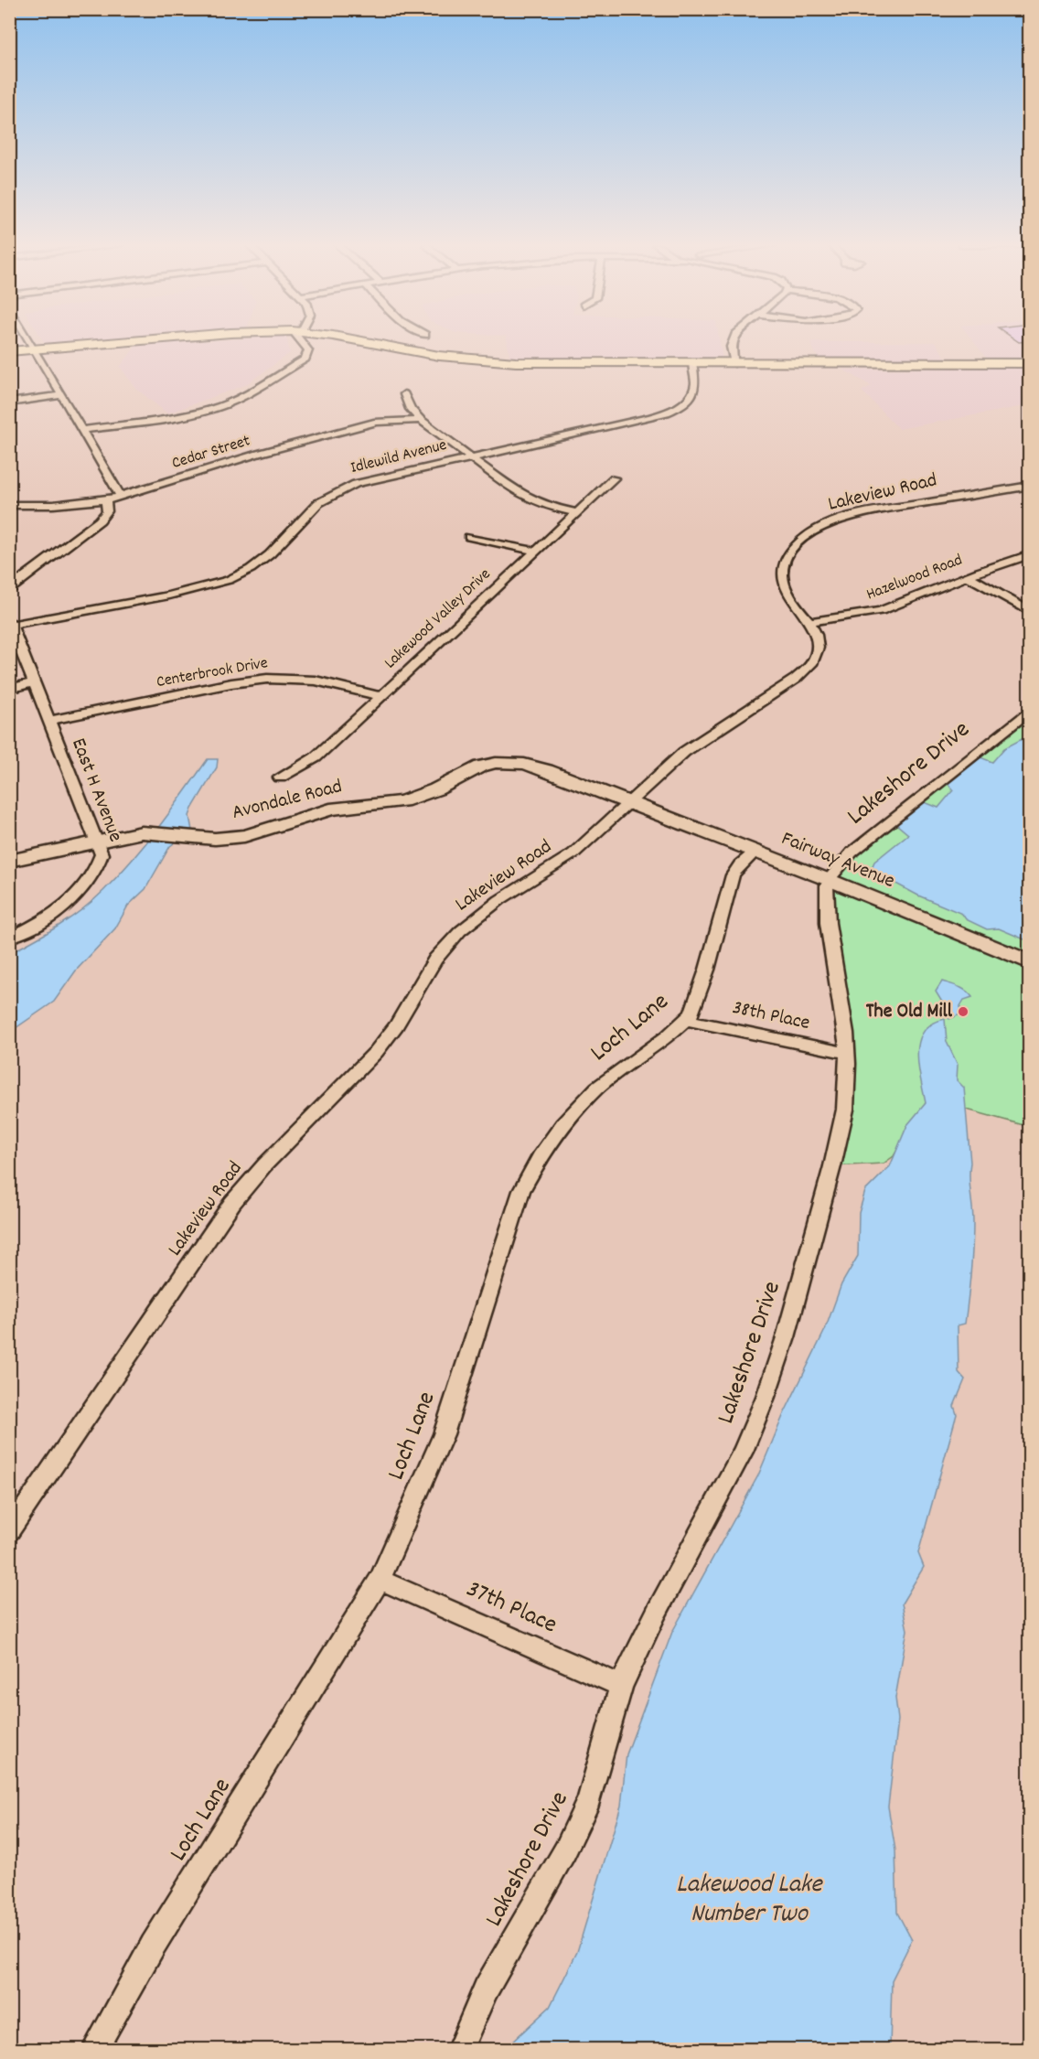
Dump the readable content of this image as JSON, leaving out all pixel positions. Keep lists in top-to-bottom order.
{
  "streets": {
    "street": [
      "Cedar Street",
      "Idlewild Avenue",
      "Lakeview Road",
      "Hazelwood Road",
      "Lakewood Valley Drive",
      "Centerbrook Drive",
      "Lakeshore Drive",
      "East H Avenue",
      "Avondale Road",
      "Fairway Avenue",
      "38th Place",
      "Loch Lane",
      "37th Place"
    ]
  },
  "crossings": [
    ["Idlewild Avenue", "East H Avenue"],
    ["Lakeview Road", "Hazelwood Road"],
    ["Lakeview Road", "Avondale Road"],
    ["Lakeview Road", "Fairway Avenue"],
    ["Lakewood Valley Drive", "Centerbrook Drive"],
    ["Centerbrook Drive", "East H Avenue"],
    ["Lakeshore Drive", "Fairway Avenue"],
    ["Lakeshore Drive", "38th Place"],
    ["Lakeshore Drive", "37th Place"],
    ["East H Avenue", "Avondale Road"],
    ["Avondale Road", "Fairway Avenue"],
    ["Fairway Avenue", "Loch Lane"],
    ["38th Place", "Loch Lane"],
    ["Loch Lane", "37th Place"]
  ],
  "water": ["Lakewood Lake Number Two"],
  "places": ["The Old Mill"]
}
